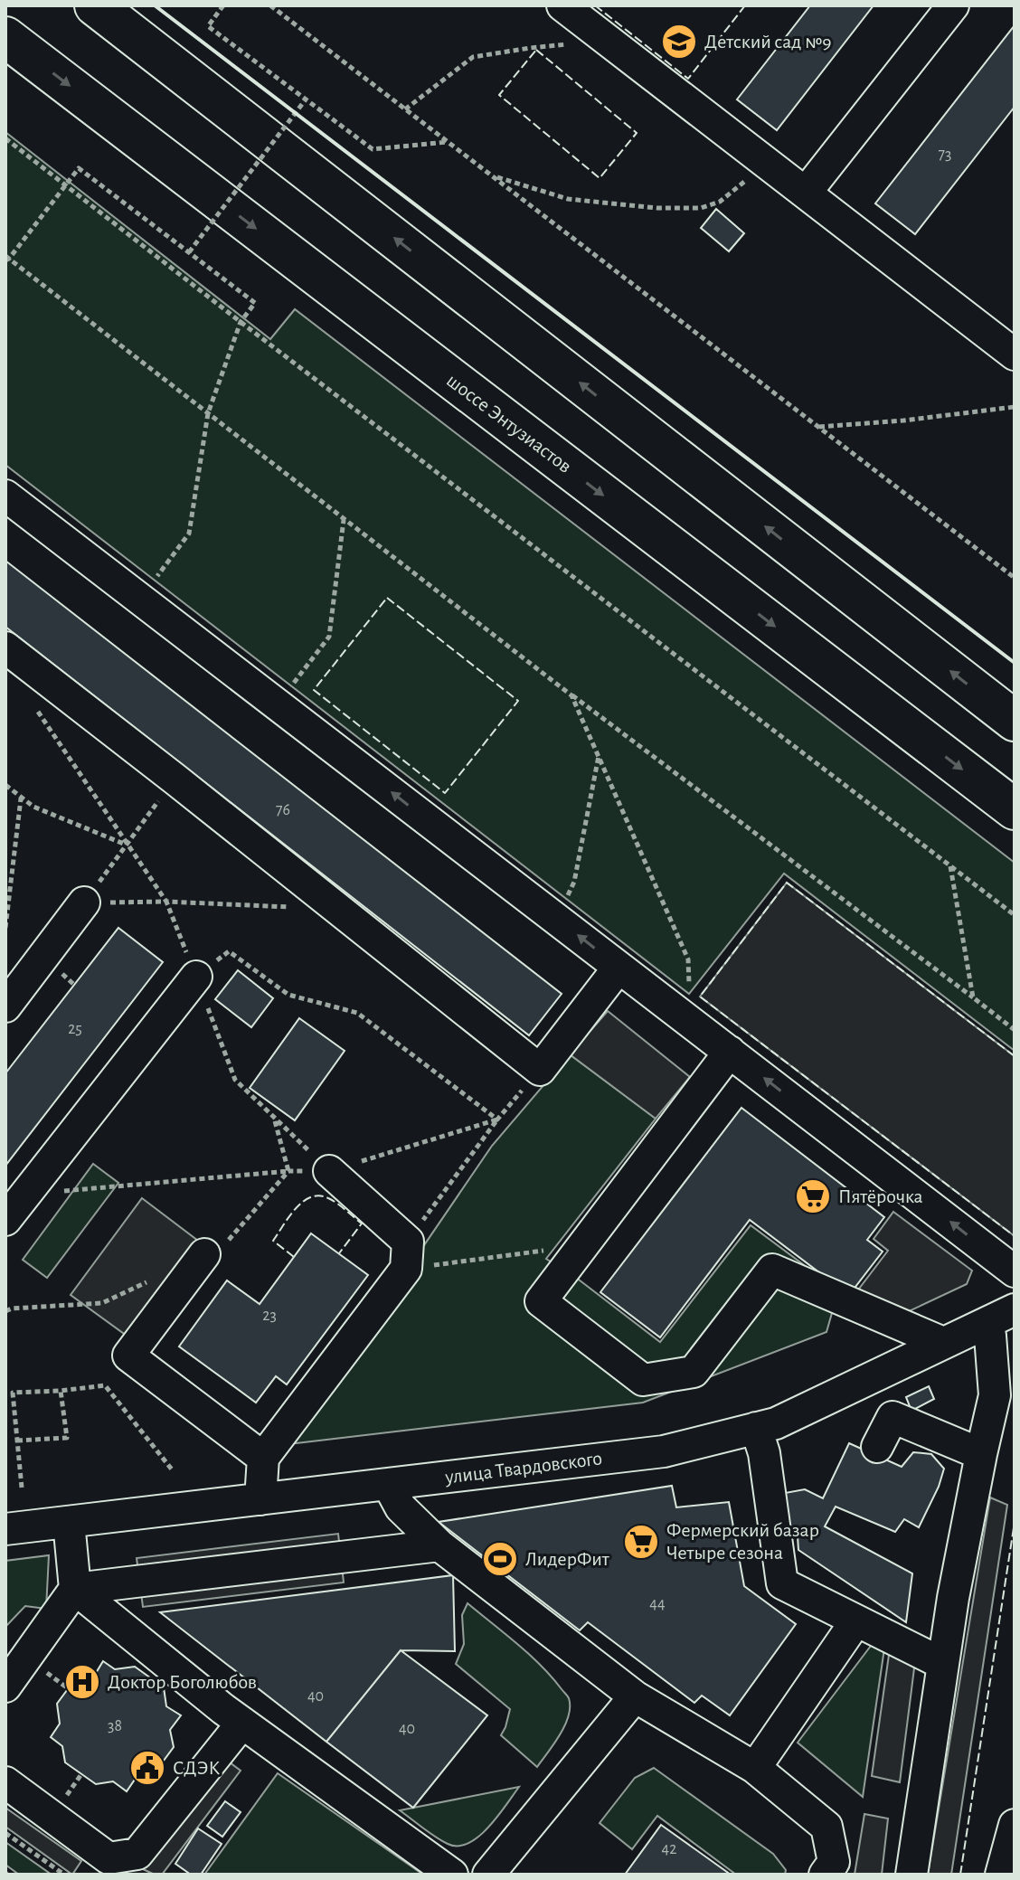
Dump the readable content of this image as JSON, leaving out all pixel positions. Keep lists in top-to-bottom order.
{
  "streets": {
    "highway": ["шоссе Энтузиастов"],
    "street": ["улица Твардовского"]
  },
  "places": {
    "school or university": ["Детский сад №9"],
    "supermarket": ["Пятёрочка", "Фермерский базар Четыре сезона"],
    "sports": ["ЛидерФит"],
    "hospital": ["Доктор Боголюбов"],
    "public building": ["СДЭК"]
  },
  "house_numbers": [
    "73",
    "76",
    "25",
    "23",
    "44",
    "40",
    "38",
    "40",
    "42"
  ]
}
